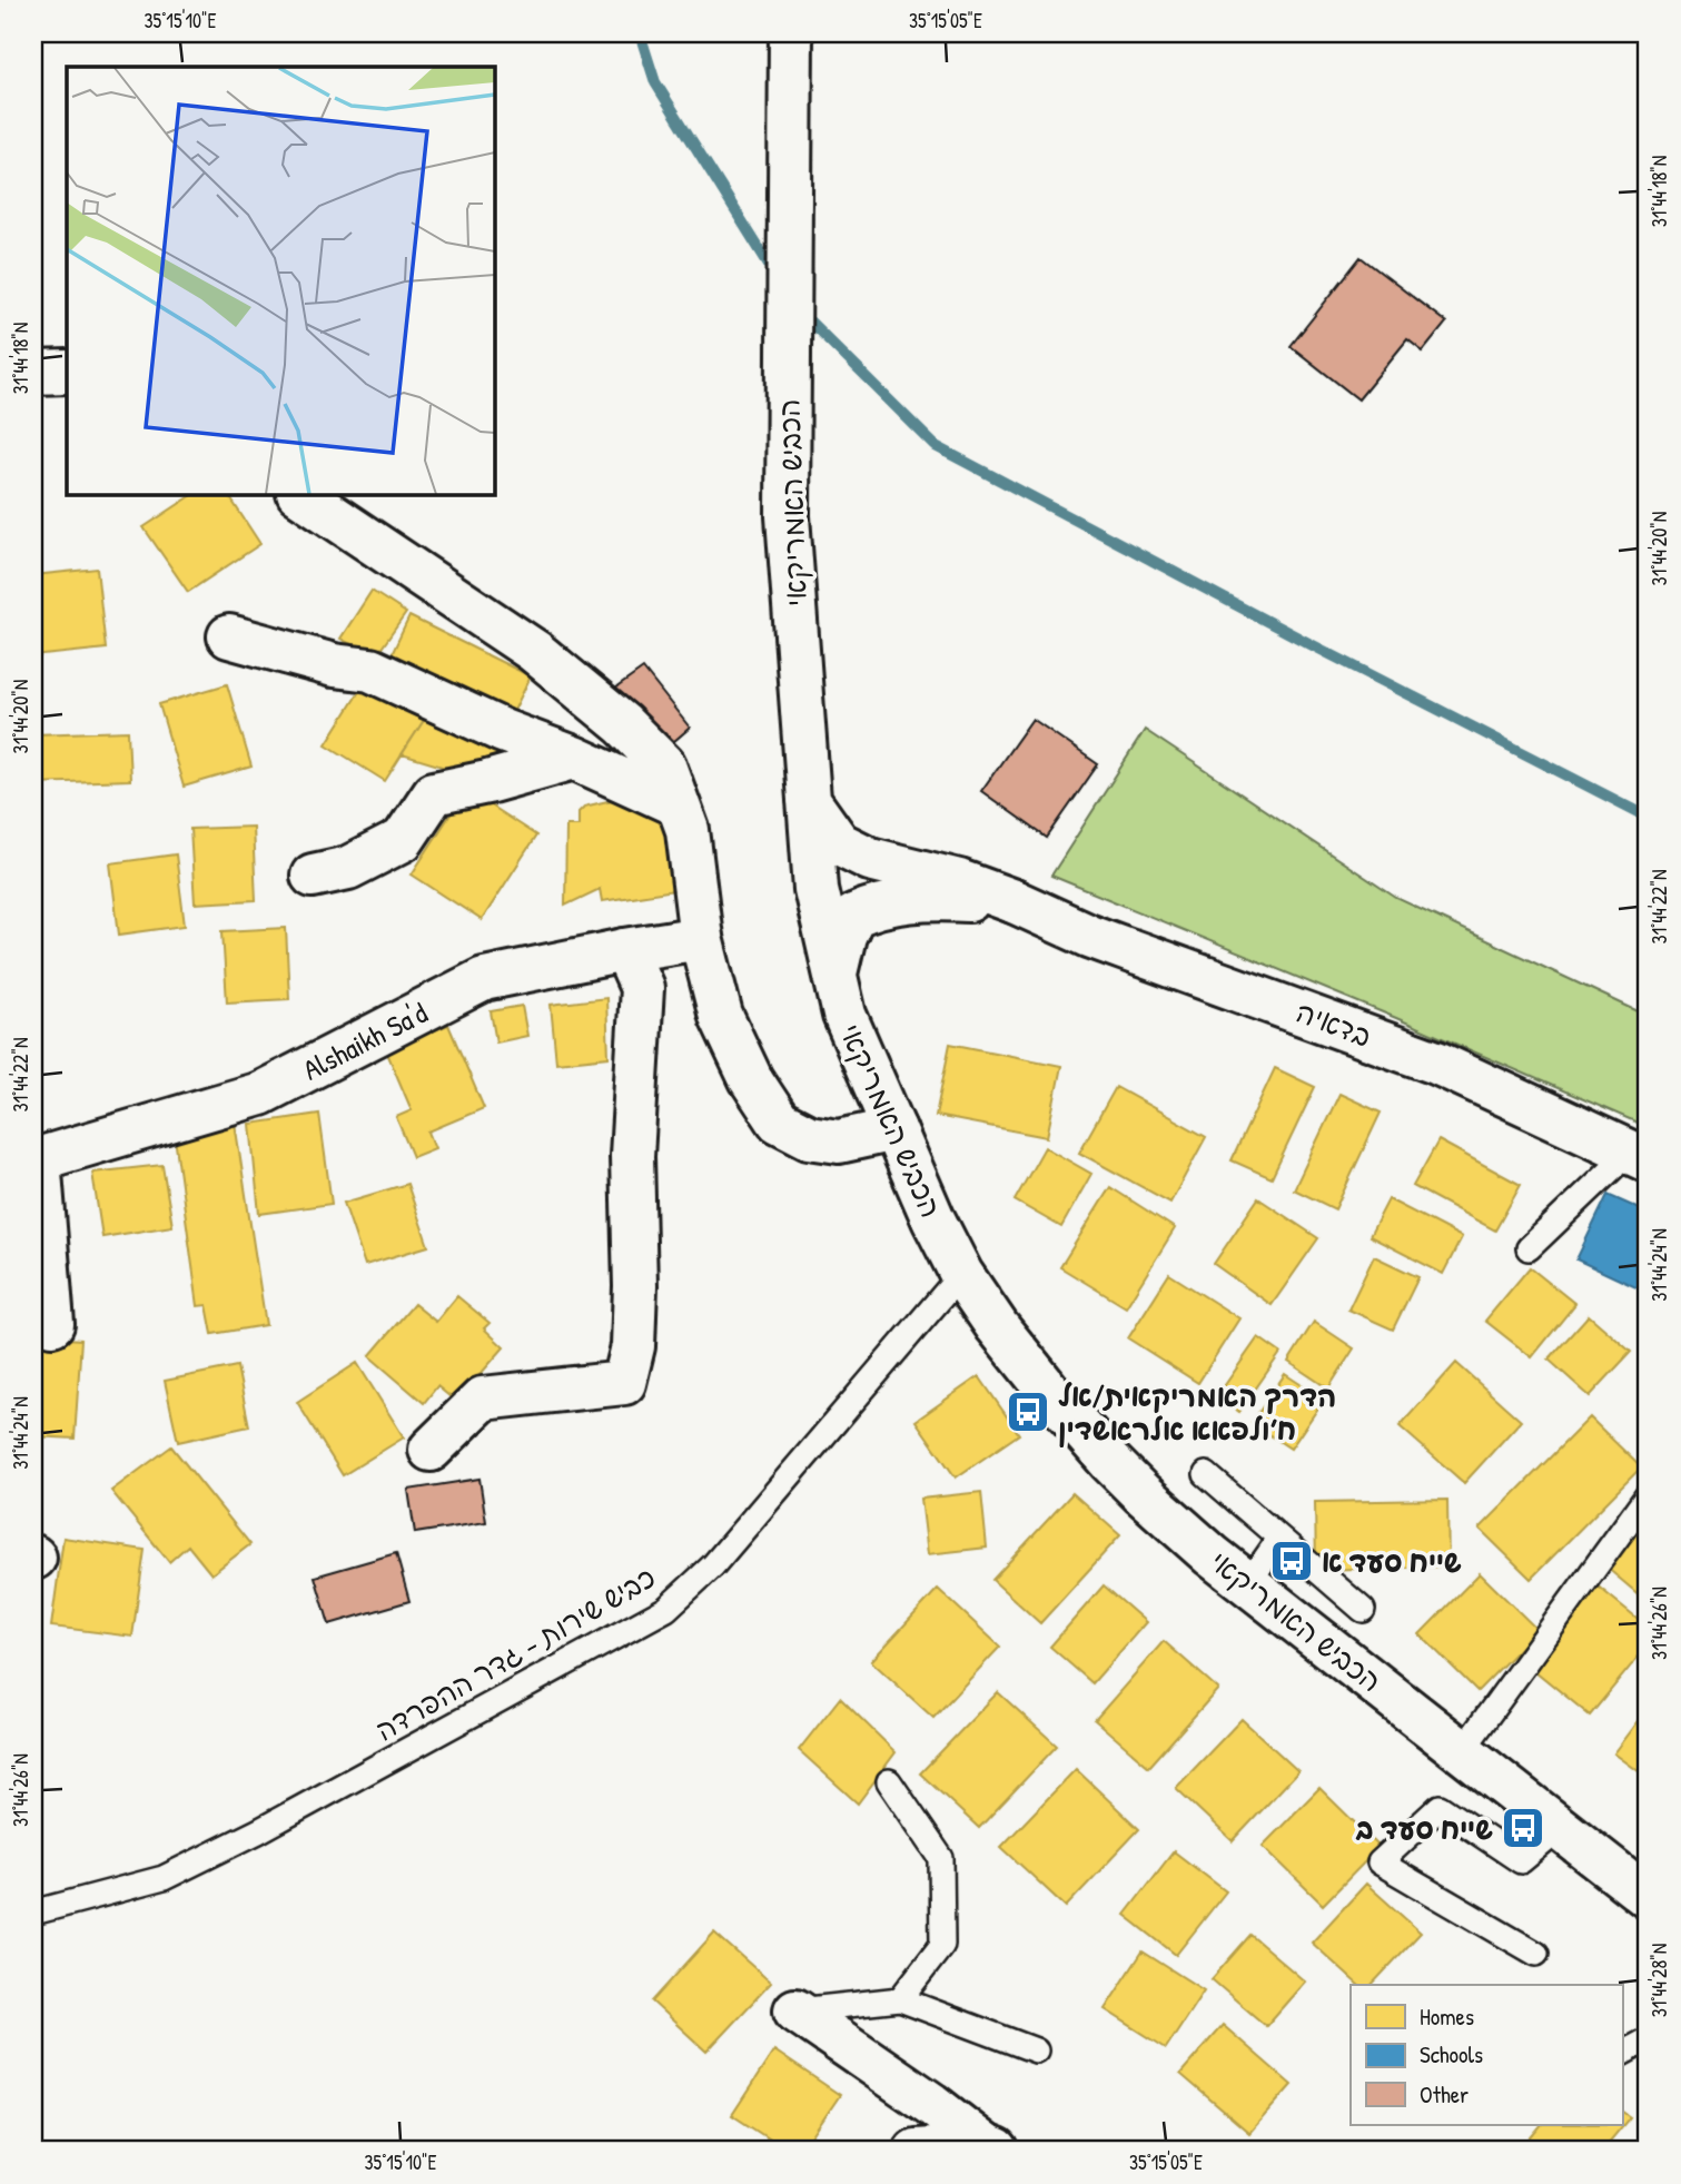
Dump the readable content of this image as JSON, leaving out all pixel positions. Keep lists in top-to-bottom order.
{
  "streets": {
    "street": ["הכביש האמריקאי", "בדאיה", "Alshaikh Sa'd"],
    "lane": ["כביש שירות - גדר ההפרדה"]
  },
  "crossings": [
    ["הכביש האמריקאי", "כביש שירות - גדר ההפרדה"]
  ],
  "places": {
    "bus stop": ["הדרך האמריקאית/אל ח׳ולפאא אלראשדין", "שייח סעד א", "שייח סעד ב"]
  },
  "legend": ["Homes", "Schools", "Other"],
  "coordinates": [
    "35°15'10\"E",
    "35°15'05\"E",
    "31°44'18\"N",
    "31°44'20\"N",
    "31°44'22\"N",
    "31°44'24\"N",
    "31°44'26\"N",
    "31°44'28\"N"
  ]
}
